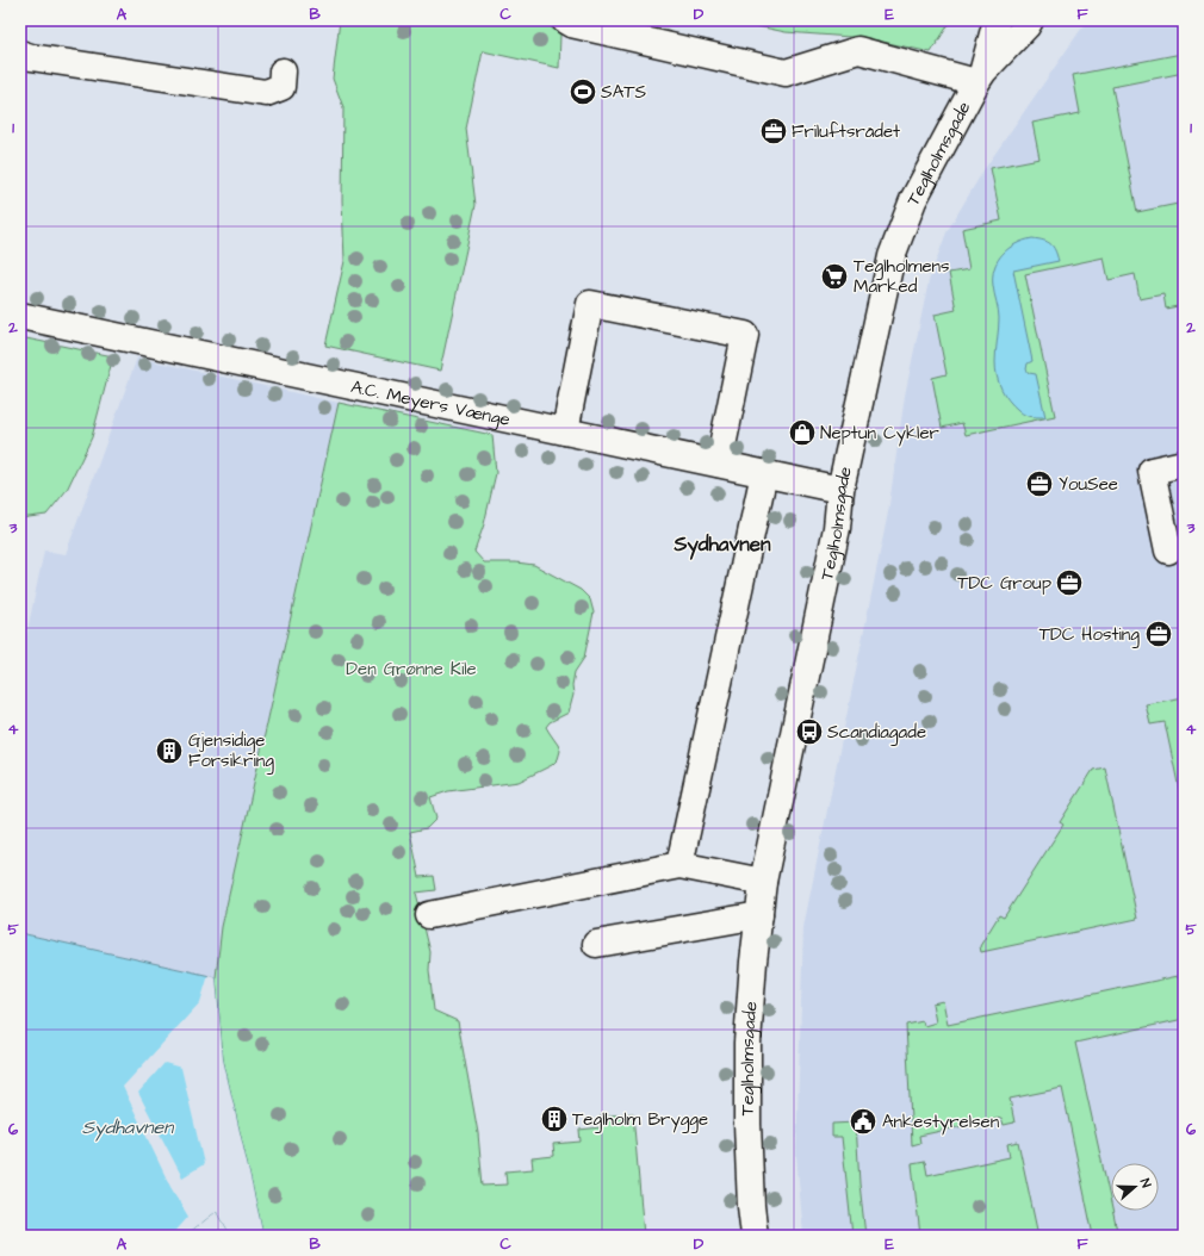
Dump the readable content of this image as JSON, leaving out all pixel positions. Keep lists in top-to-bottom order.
{
  "streets": {
    "street": ["Teglholmsgade", "A.C. Meyers Vænge"]
  },
  "crossings": [
    ["Teglholmsgade", "A.C. Meyers Vænge"]
  ],
  "districts": ["Sydhavnen"],
  "water": ["Sydhavnen"],
  "parks": ["Den Grønne Kile"],
  "places": {
    "sports": ["SATS"],
    "office": [
      "Friluftsrådet",
      "YouSee",
      "TDC Group",
      "TDC Hosting"
    ],
    "supermarket": ["Teglholmens Marked"],
    "shop": ["Neptun Cykler"],
    "bus stop": ["Scandiagade"],
    "building": ["Gjensidige Forsikring", "Teglholm Brygge"],
    "public building": ["Ankestyrelsen"]
  },
  "north": "right",
  "grid": {
    "columns": [
      "A",
      "B",
      "C",
      "D",
      "E",
      "F"
    ],
    "rows": [
      "1",
      "2",
      "3",
      "4",
      "5",
      "6"
    ]
  }
}
